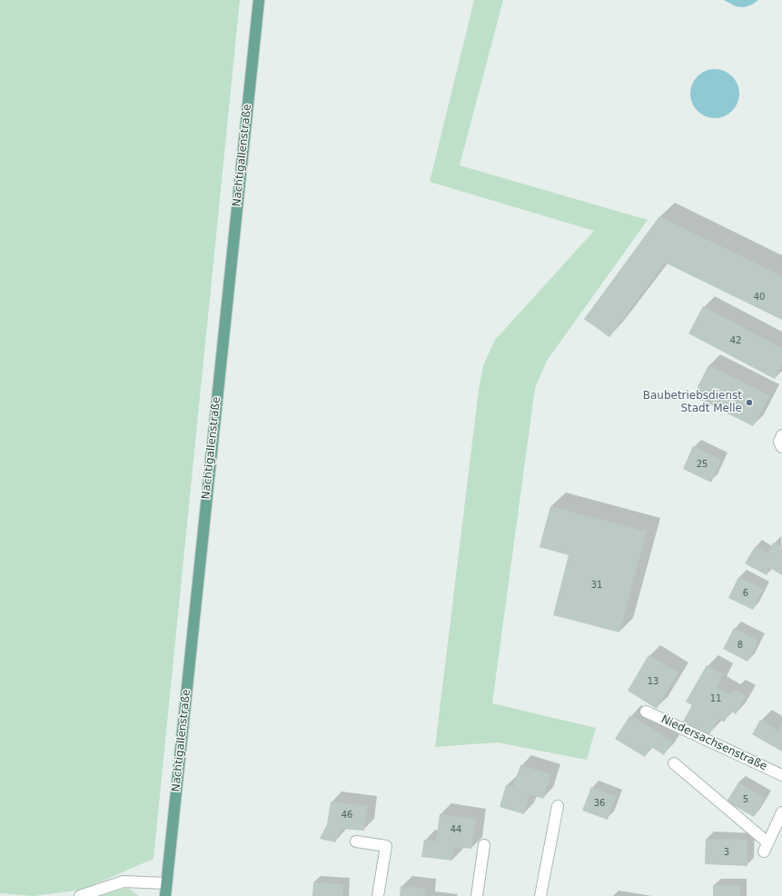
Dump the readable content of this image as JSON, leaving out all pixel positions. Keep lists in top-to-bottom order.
{
  "streets": {
    "main road": ["Nachtigallenstraße"],
    "street": ["Niedersachsenstraße"]
  },
  "places": ["Baubetriebsdienst Stadt Melle"],
  "house_numbers": [
    "40",
    "42",
    "25",
    "31",
    "6",
    "8",
    "13",
    "11",
    "5",
    "36",
    "46",
    "44",
    "3"
  ]
}
